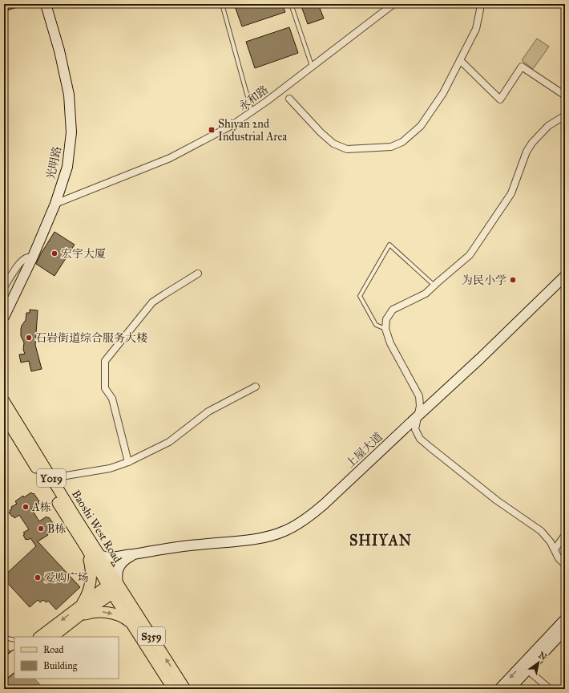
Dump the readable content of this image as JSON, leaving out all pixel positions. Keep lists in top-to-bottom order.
{
  "streets": {
    "main road": ["Y019", "Baoshi West Road", "S359"],
    "street": ["永和路", "光明路", "上屋大道"]
  },
  "crossings": [
    ["永和路", "光明路"],
    ["上屋大道", "Baoshi West Road"],
    ["上屋大道", "S359"],
    ["Baoshi West Road", "S359"]
  ],
  "districts": ["SHIYAN"],
  "places": {
    "transit": ["Shiyan 2nd Industrial Area"],
    "other": [
      "宏宇大厦",
      "为民小学",
      "石岩街道综合服务大楼",
      "A栋",
      "B栋",
      "爱购广场"
    ]
  },
  "legend": ["Road", "Building"],
  "north": "top right"
}
